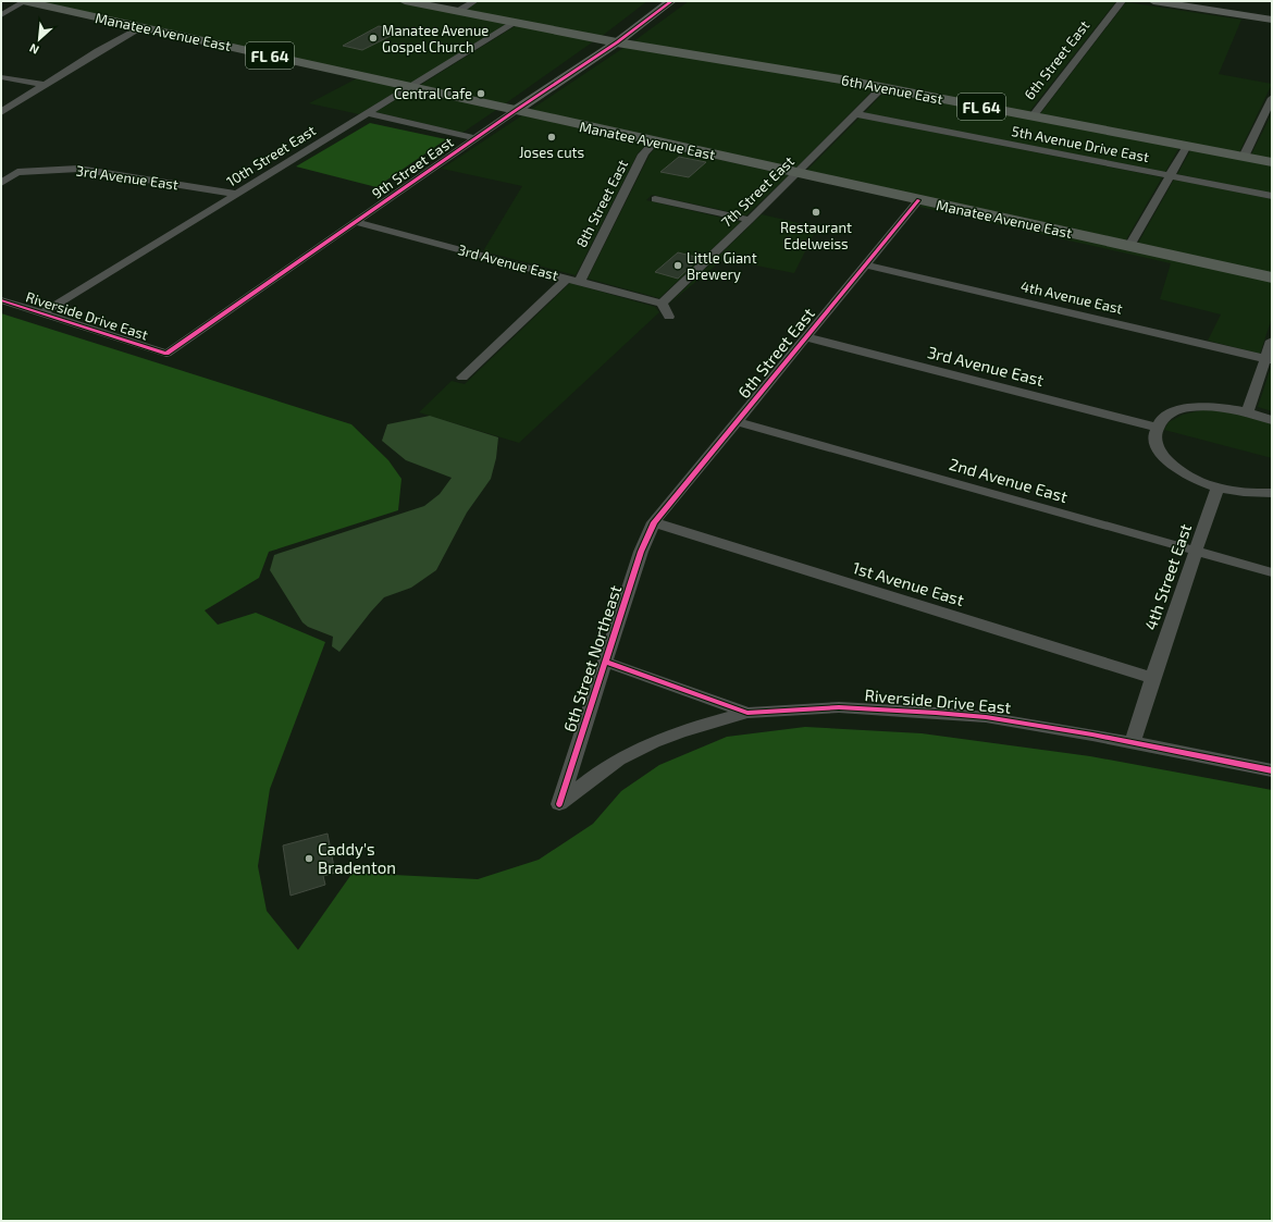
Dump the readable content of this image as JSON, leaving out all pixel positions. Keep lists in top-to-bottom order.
{
  "streets": {
    "main road": ["Manatee Avenue East", "FL 64", "6th Avenue East"],
    "street": [
      "6th Street East",
      "5th Avenue Drive East",
      "10th Street East",
      "9th Street East",
      "3rd Avenue East",
      "7th Street East",
      "8th Street East",
      "4th Avenue East",
      "Riverside Drive East",
      "2nd Avenue East",
      "4th Street East",
      "1st Avenue East",
      "6th Street Northeast"
    ]
  },
  "crossings": [
    ["Manatee Avenue East", "6th Street East"],
    ["Manatee Avenue East", "10th Street East"],
    ["Manatee Avenue East", "9th Street East"],
    ["Manatee Avenue East", "7th Street East"],
    ["Manatee Avenue East", "8th Street East"],
    ["FL 64", "6th Avenue East"],
    ["FL 64", "10th Street East"],
    ["FL 64", "9th Street East"],
    ["6th Street East", "6th Avenue East"],
    ["6th Street East", "3rd Avenue East"],
    ["6th Street East", "4th Avenue East"],
    ["6th Street East", "2nd Avenue East"],
    ["6th Street East", "1st Avenue East"],
    ["6th Street East", "6th Street Northeast"],
    ["6th Avenue East", "9th Street East"],
    ["6th Avenue East", "7th Street East"],
    ["5th Avenue Drive East", "7th Street East"],
    ["10th Street East", "3rd Avenue East"],
    ["10th Street East", "Riverside Drive East"],
    ["9th Street East", "3rd Avenue East"],
    ["9th Street East", "Riverside Drive East"],
    ["3rd Avenue East", "7th Street East"],
    ["3rd Avenue East", "8th Street East"],
    ["Riverside Drive East", "4th Street East"],
    ["Riverside Drive East", "6th Street Northeast"],
    ["2nd Avenue East", "4th Street East"],
    ["4th Street East", "1st Avenue East"],
    ["1st Avenue East", "6th Street Northeast"]
  ],
  "places": [
    "Manatee Avenue Gospel Church",
    "Central Cafe",
    "Joses cuts",
    "Restaurant Edelweiss",
    "Little Giant Brewery",
    "Caddy's Bradenton"
  ],
  "north": "bottom left"
}
